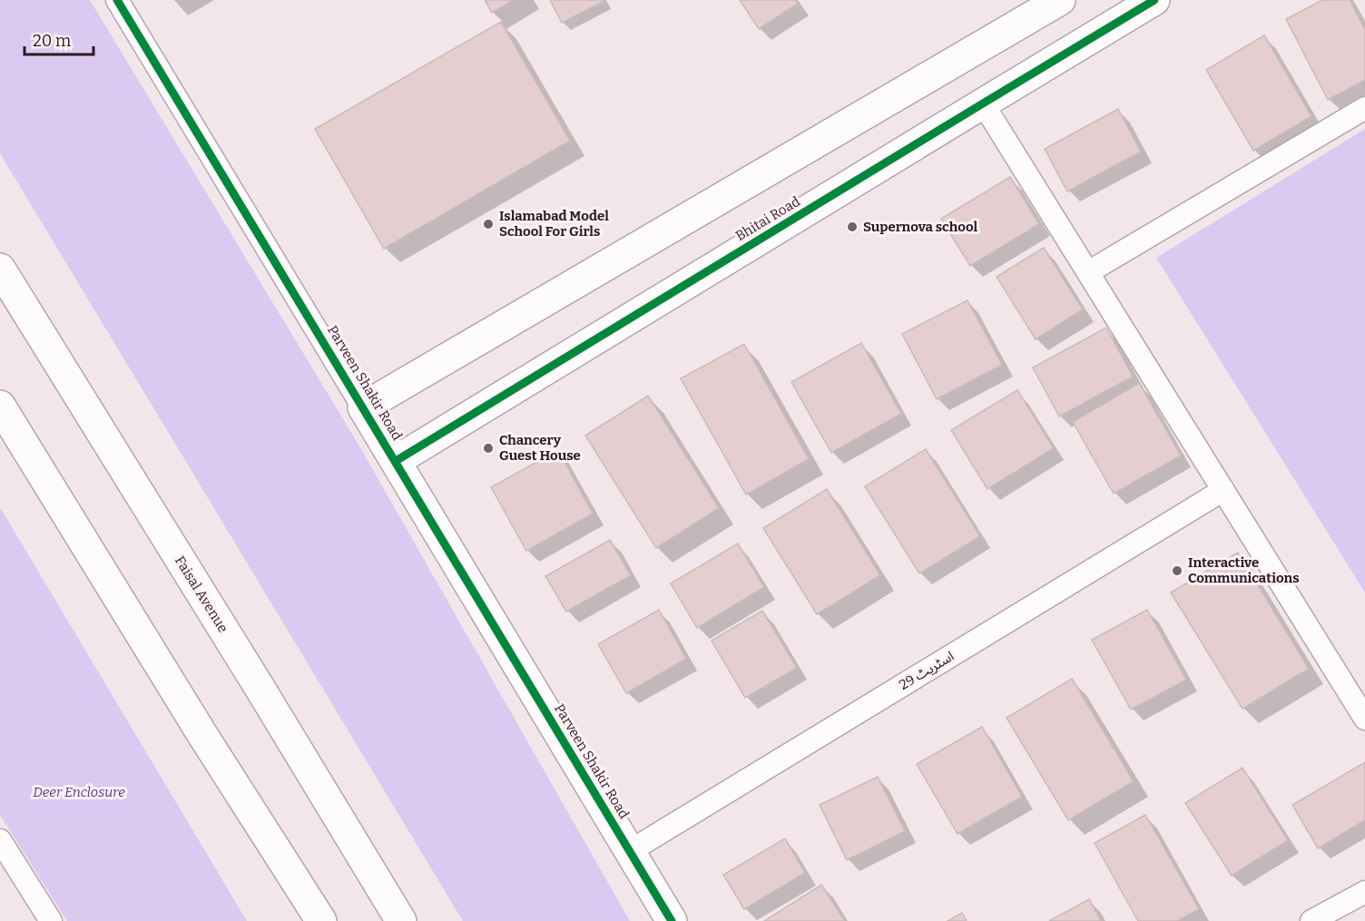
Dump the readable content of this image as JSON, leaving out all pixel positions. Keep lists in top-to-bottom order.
{
  "streets": {
    "street": [
      "Bhitai Road",
      "Parveen Shakir Road",
      "Faisal Avenue",
      "اسٹریٹ 29"
    ]
  },
  "crossings": [
    ["Bhitai Road", "Parveen Shakir Road"],
    ["Parveen Shakir Road", "اسٹریٹ 29"]
  ],
  "parks": ["Deer Enclosure"],
  "places": [
    "Islamabad Model School For Girls",
    "Supernova school",
    "Chancery Guest House",
    "Interactive Communications"
  ],
  "scale_bar": "20 m"
}
